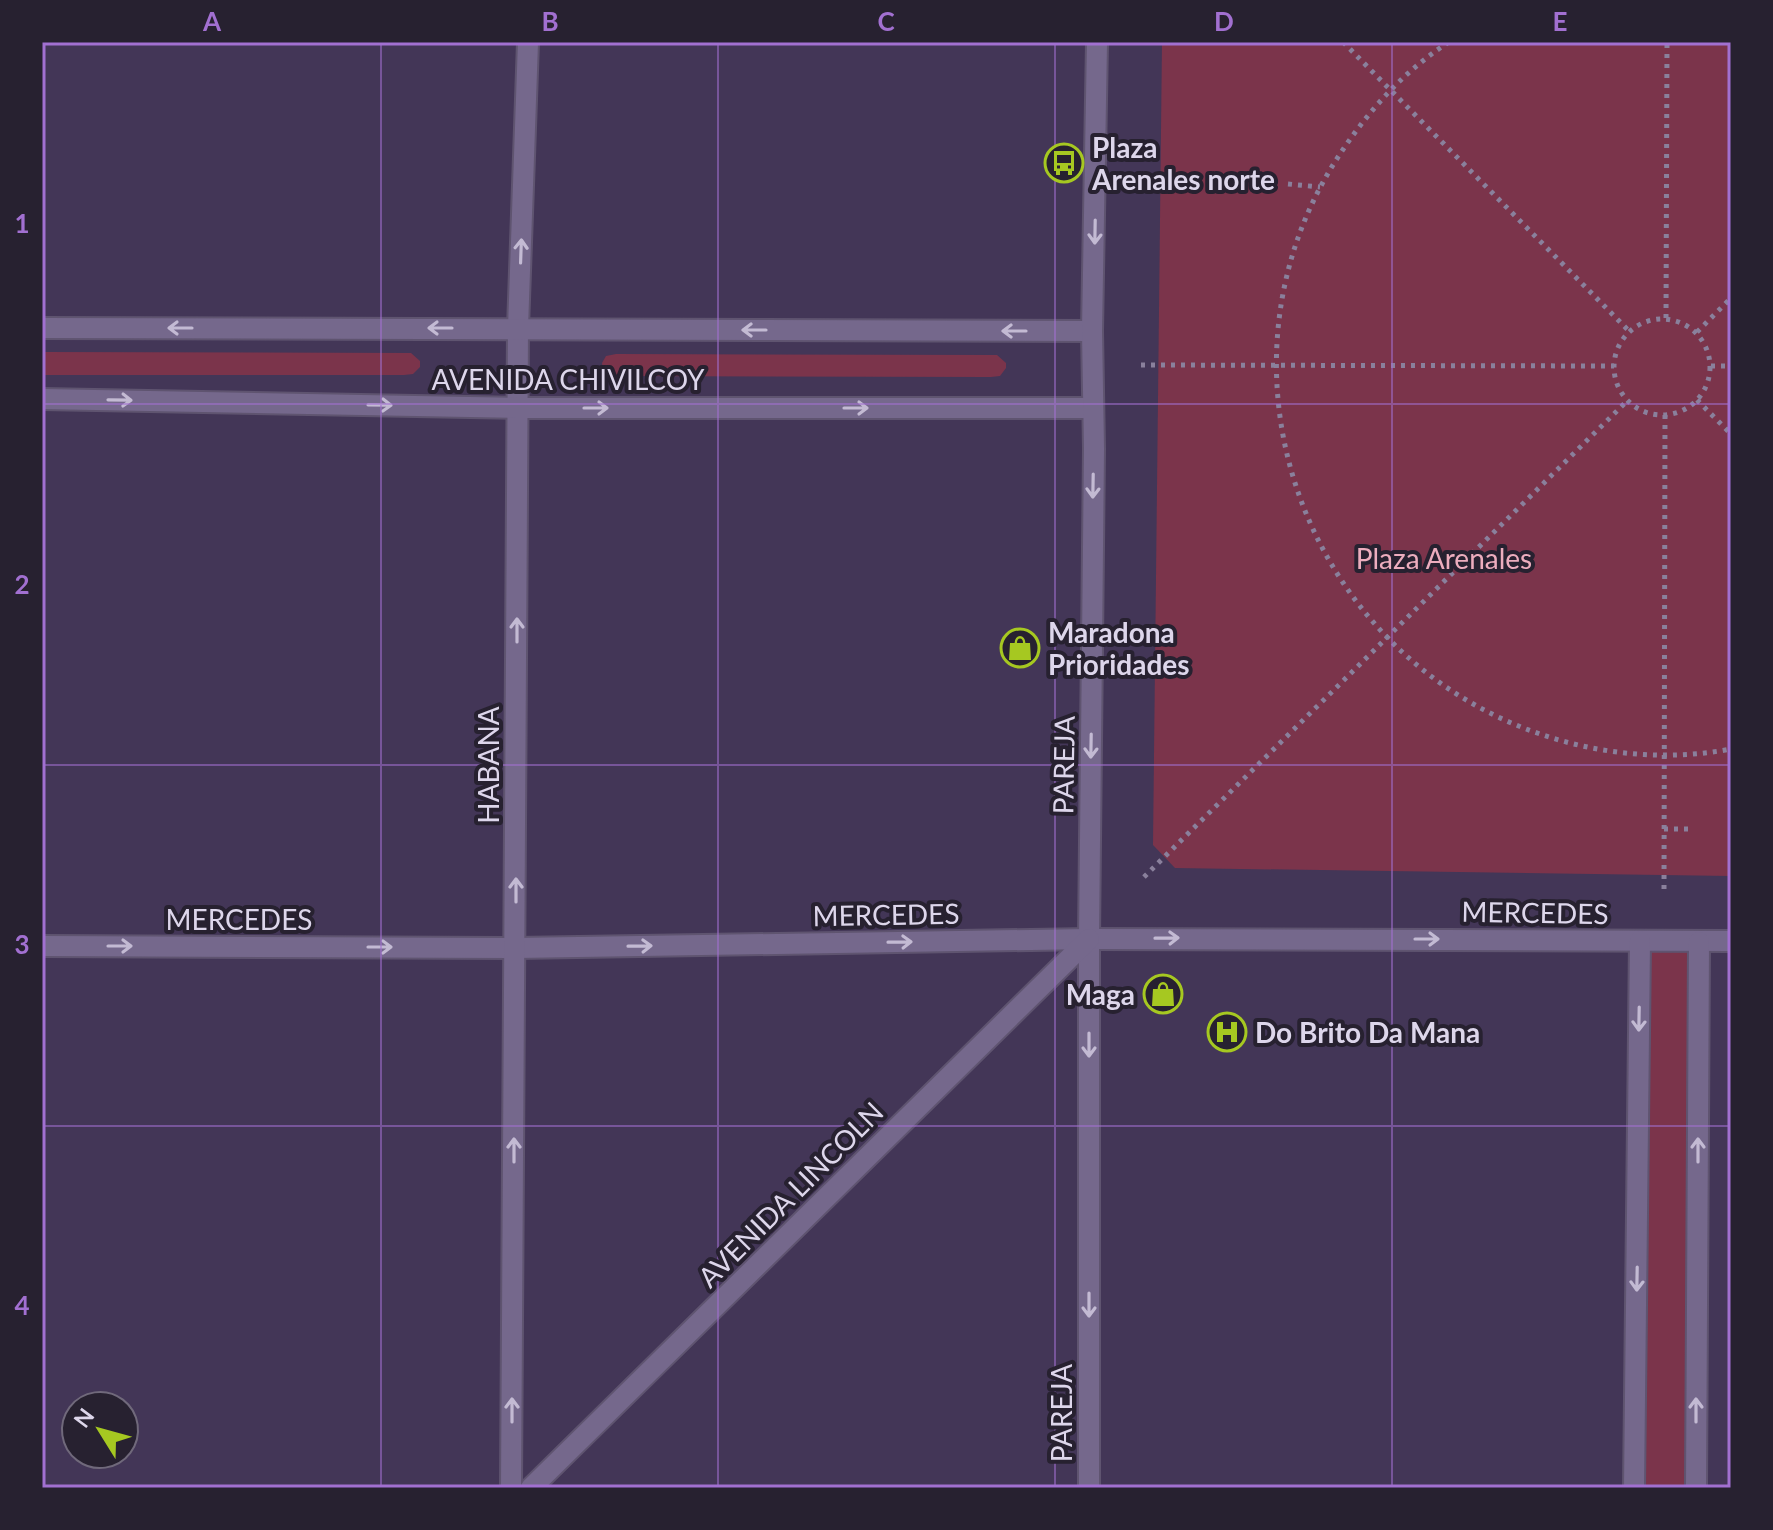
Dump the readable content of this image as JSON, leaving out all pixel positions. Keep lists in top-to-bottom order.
{
  "streets": {
    "street": [
      "AVENIDA CHIVILCOY",
      "HABANA",
      "PAREJA",
      "MERCEDES",
      "AVENIDA LINCOLN"
    ]
  },
  "crossings": [
    ["AVENIDA CHIVILCOY", "HABANA"],
    ["AVENIDA CHIVILCOY", "PAREJA"],
    ["HABANA", "MERCEDES"],
    ["PAREJA", "MERCEDES"],
    ["PAREJA", "AVENIDA LINCOLN"],
    ["MERCEDES", "AVENIDA LINCOLN"]
  ],
  "one_way": ["HABANA", "PAREJA", "MERCEDES"],
  "parks": ["Plaza Arenales"],
  "places": {
    "bus stop": ["Plaza Arenales norte"],
    "shop": ["Maradona Prioridades", "Maga"],
    "hospital": ["Do Brito Da Mana"]
  },
  "north": "top left",
  "grid": {
    "columns": [
      "A",
      "B",
      "C",
      "D",
      "E"
    ],
    "rows": [
      "1",
      "2",
      "3",
      "4"
    ]
  }
}
